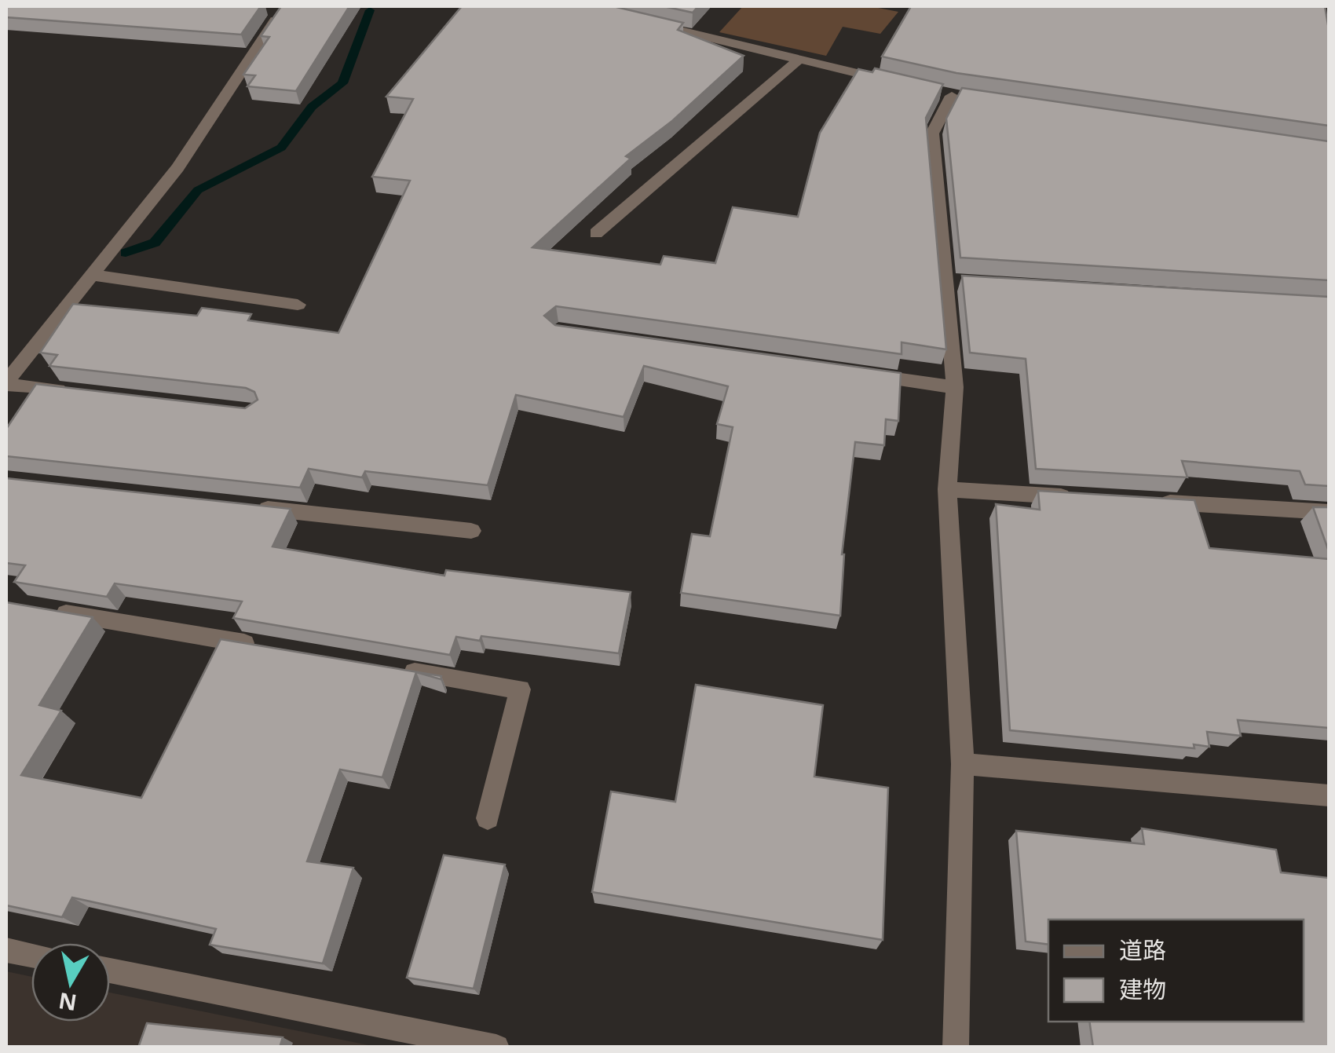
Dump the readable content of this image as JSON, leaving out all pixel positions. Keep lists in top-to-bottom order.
{
  "legend": ["道路", "建物"],
  "north": "bottom"
}
